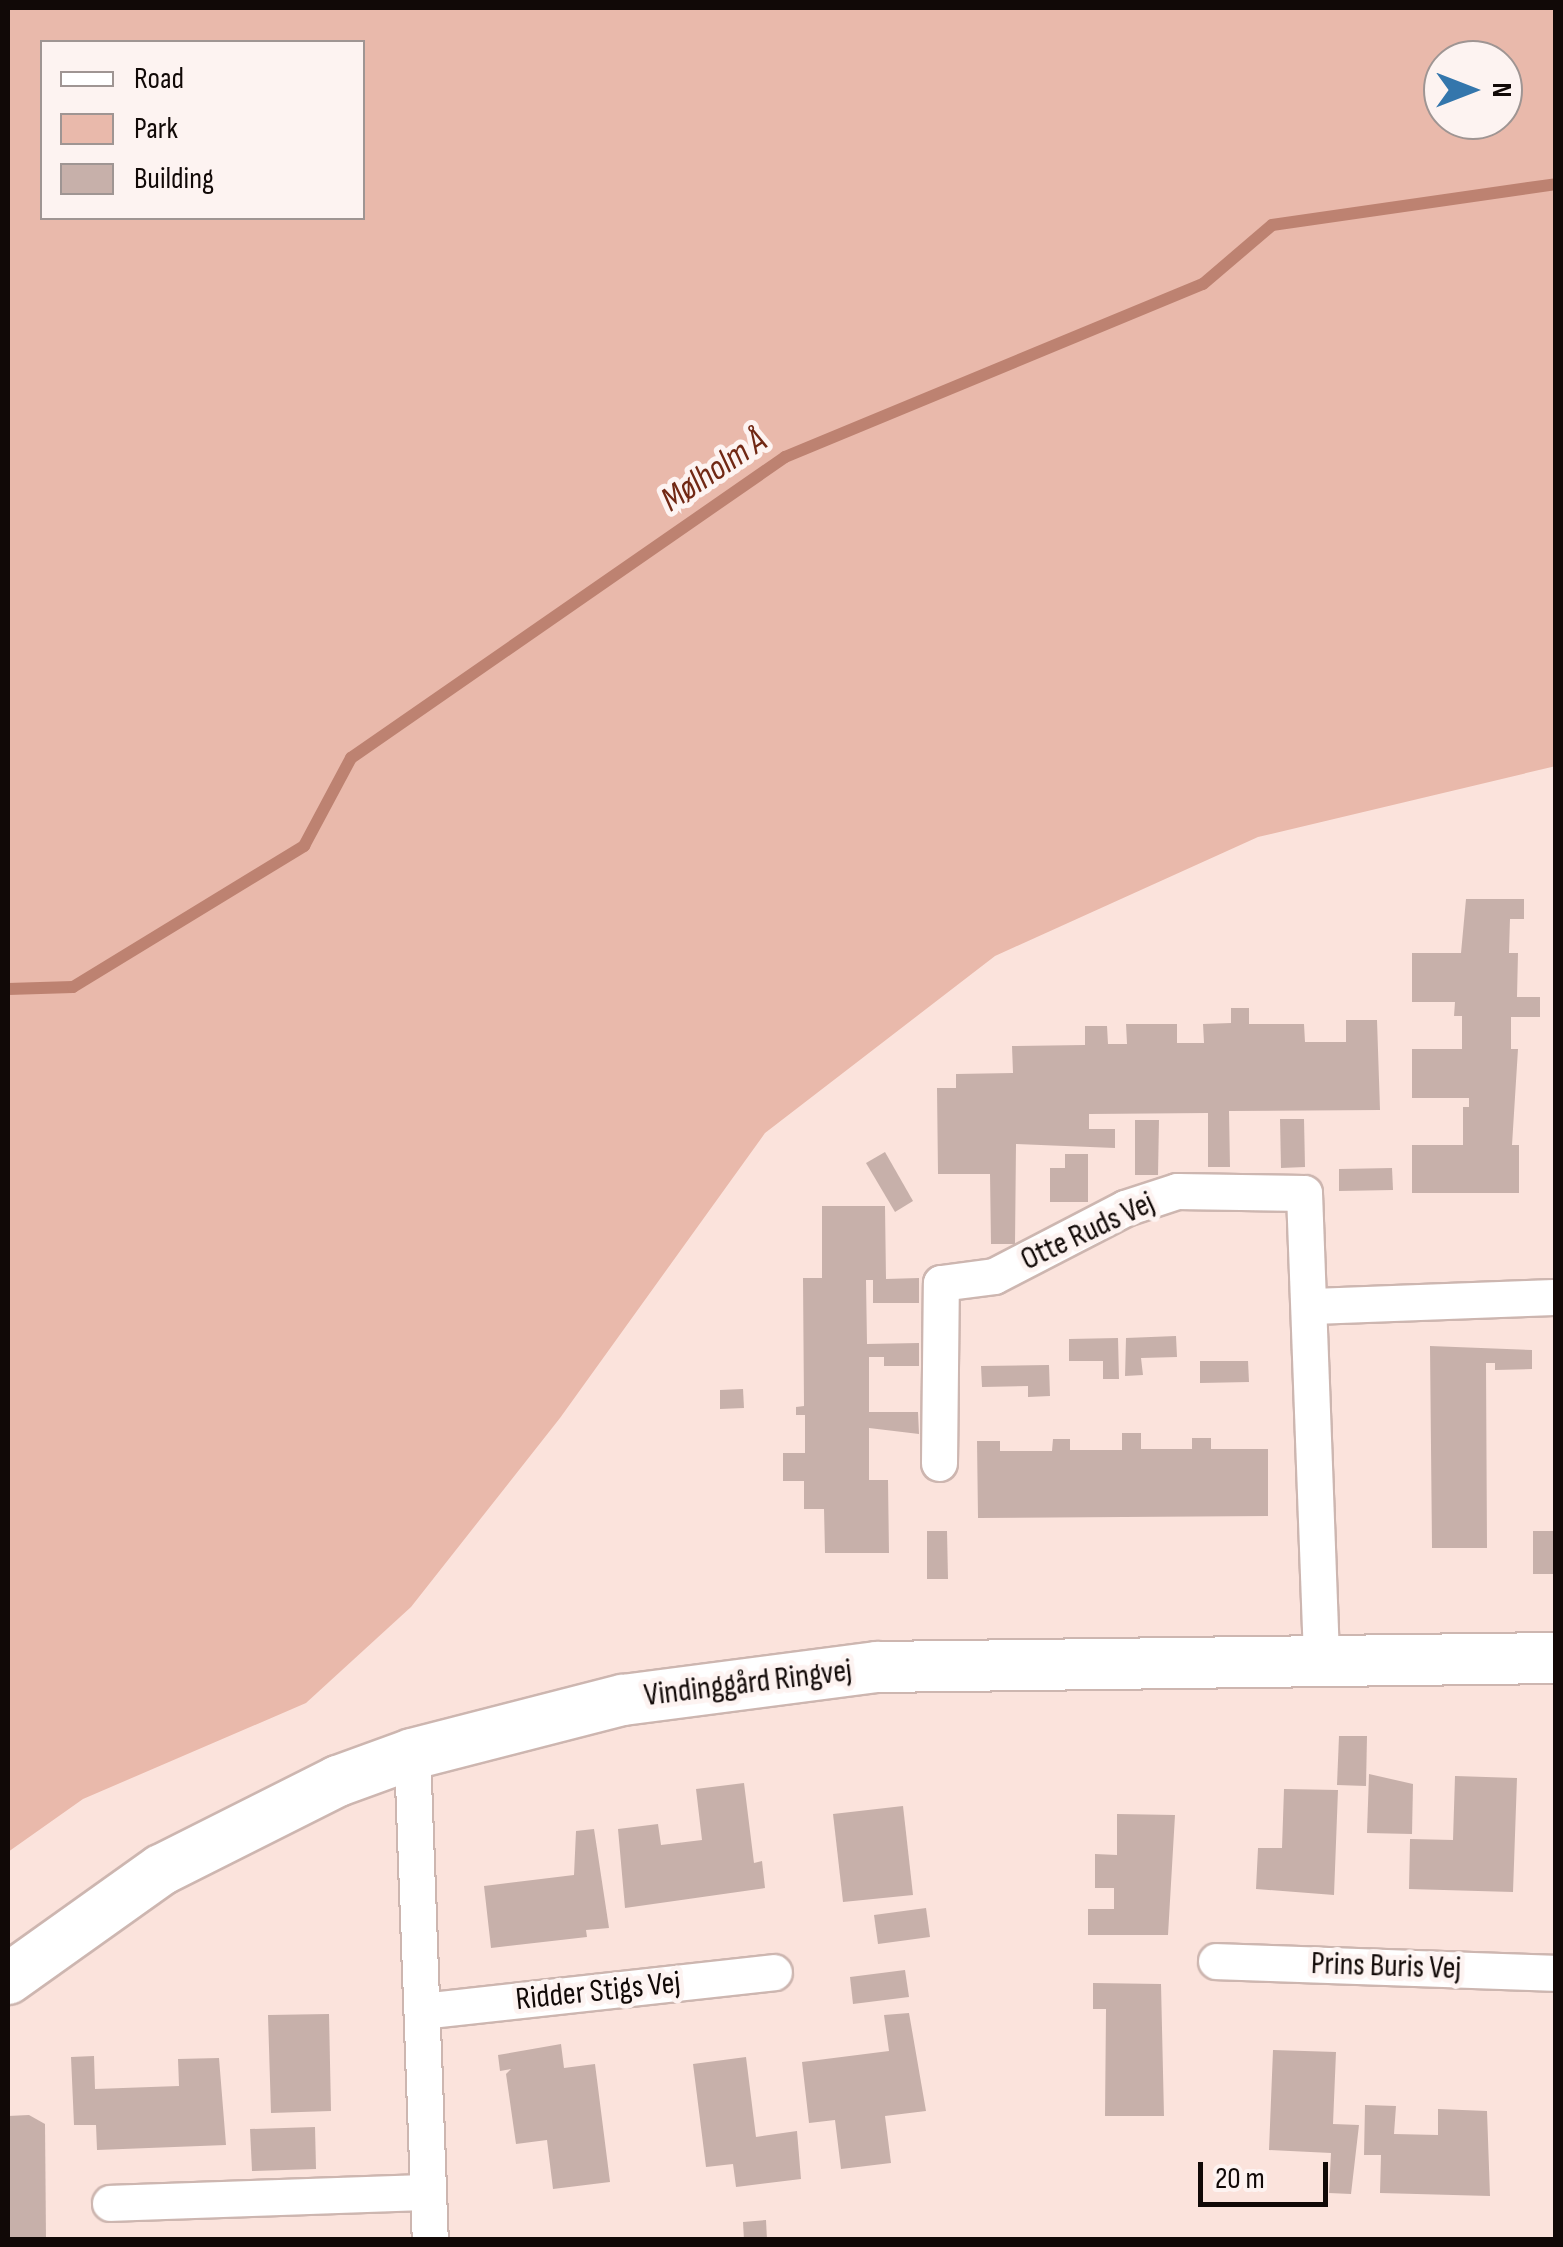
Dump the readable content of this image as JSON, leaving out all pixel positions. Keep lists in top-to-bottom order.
{
  "streets": {
    "street": [
      "Otte Ruds Vej",
      "Vindinggård Ringvej",
      "Prins Buris Vej",
      "Ridder Stigs Vej"
    ]
  },
  "crossings": [
    ["Otte Ruds Vej", "Vindinggård Ringvej"]
  ],
  "water": ["Mølholm Å"],
  "legend": ["Road", "Park", "Building"],
  "scale_bar": "20 m",
  "north": "right"
}
